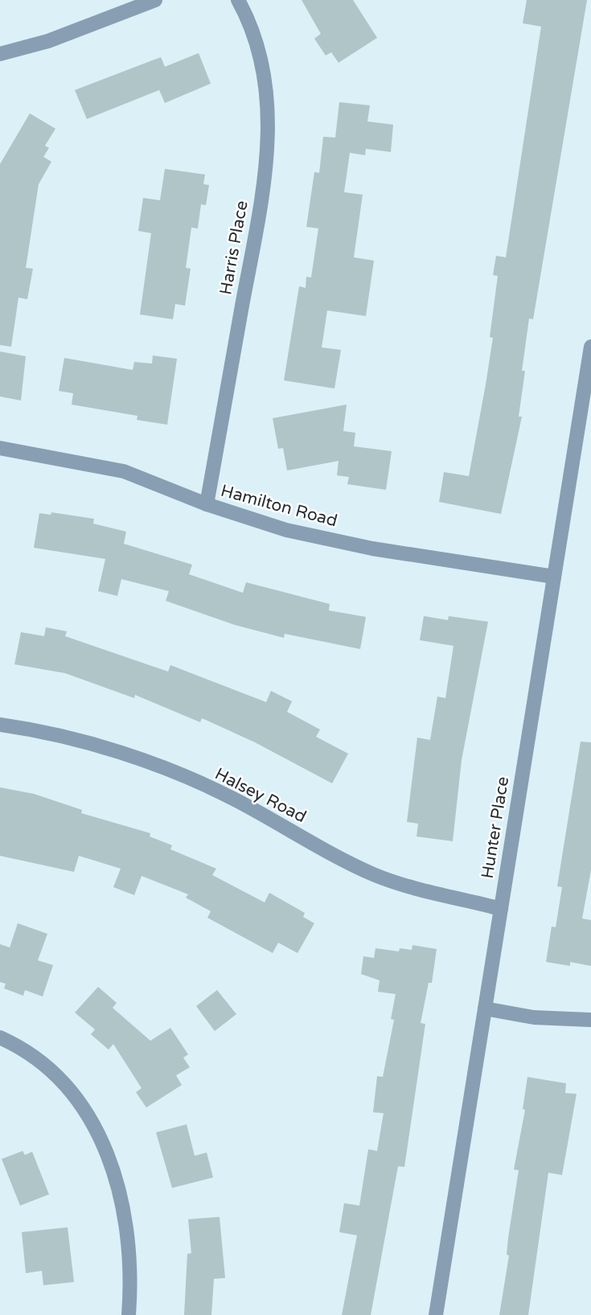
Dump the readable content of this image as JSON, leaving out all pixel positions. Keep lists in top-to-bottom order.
{
  "streets": {
    "street": [
      "Harris Place",
      "Hamilton Road",
      "Halsey Road",
      "Hunter Place"
    ]
  },
  "crossings": [
    ["Harris Place", "Hamilton Road"],
    ["Hamilton Road", "Hunter Place"],
    ["Halsey Road", "Hunter Place"]
  ]
}
